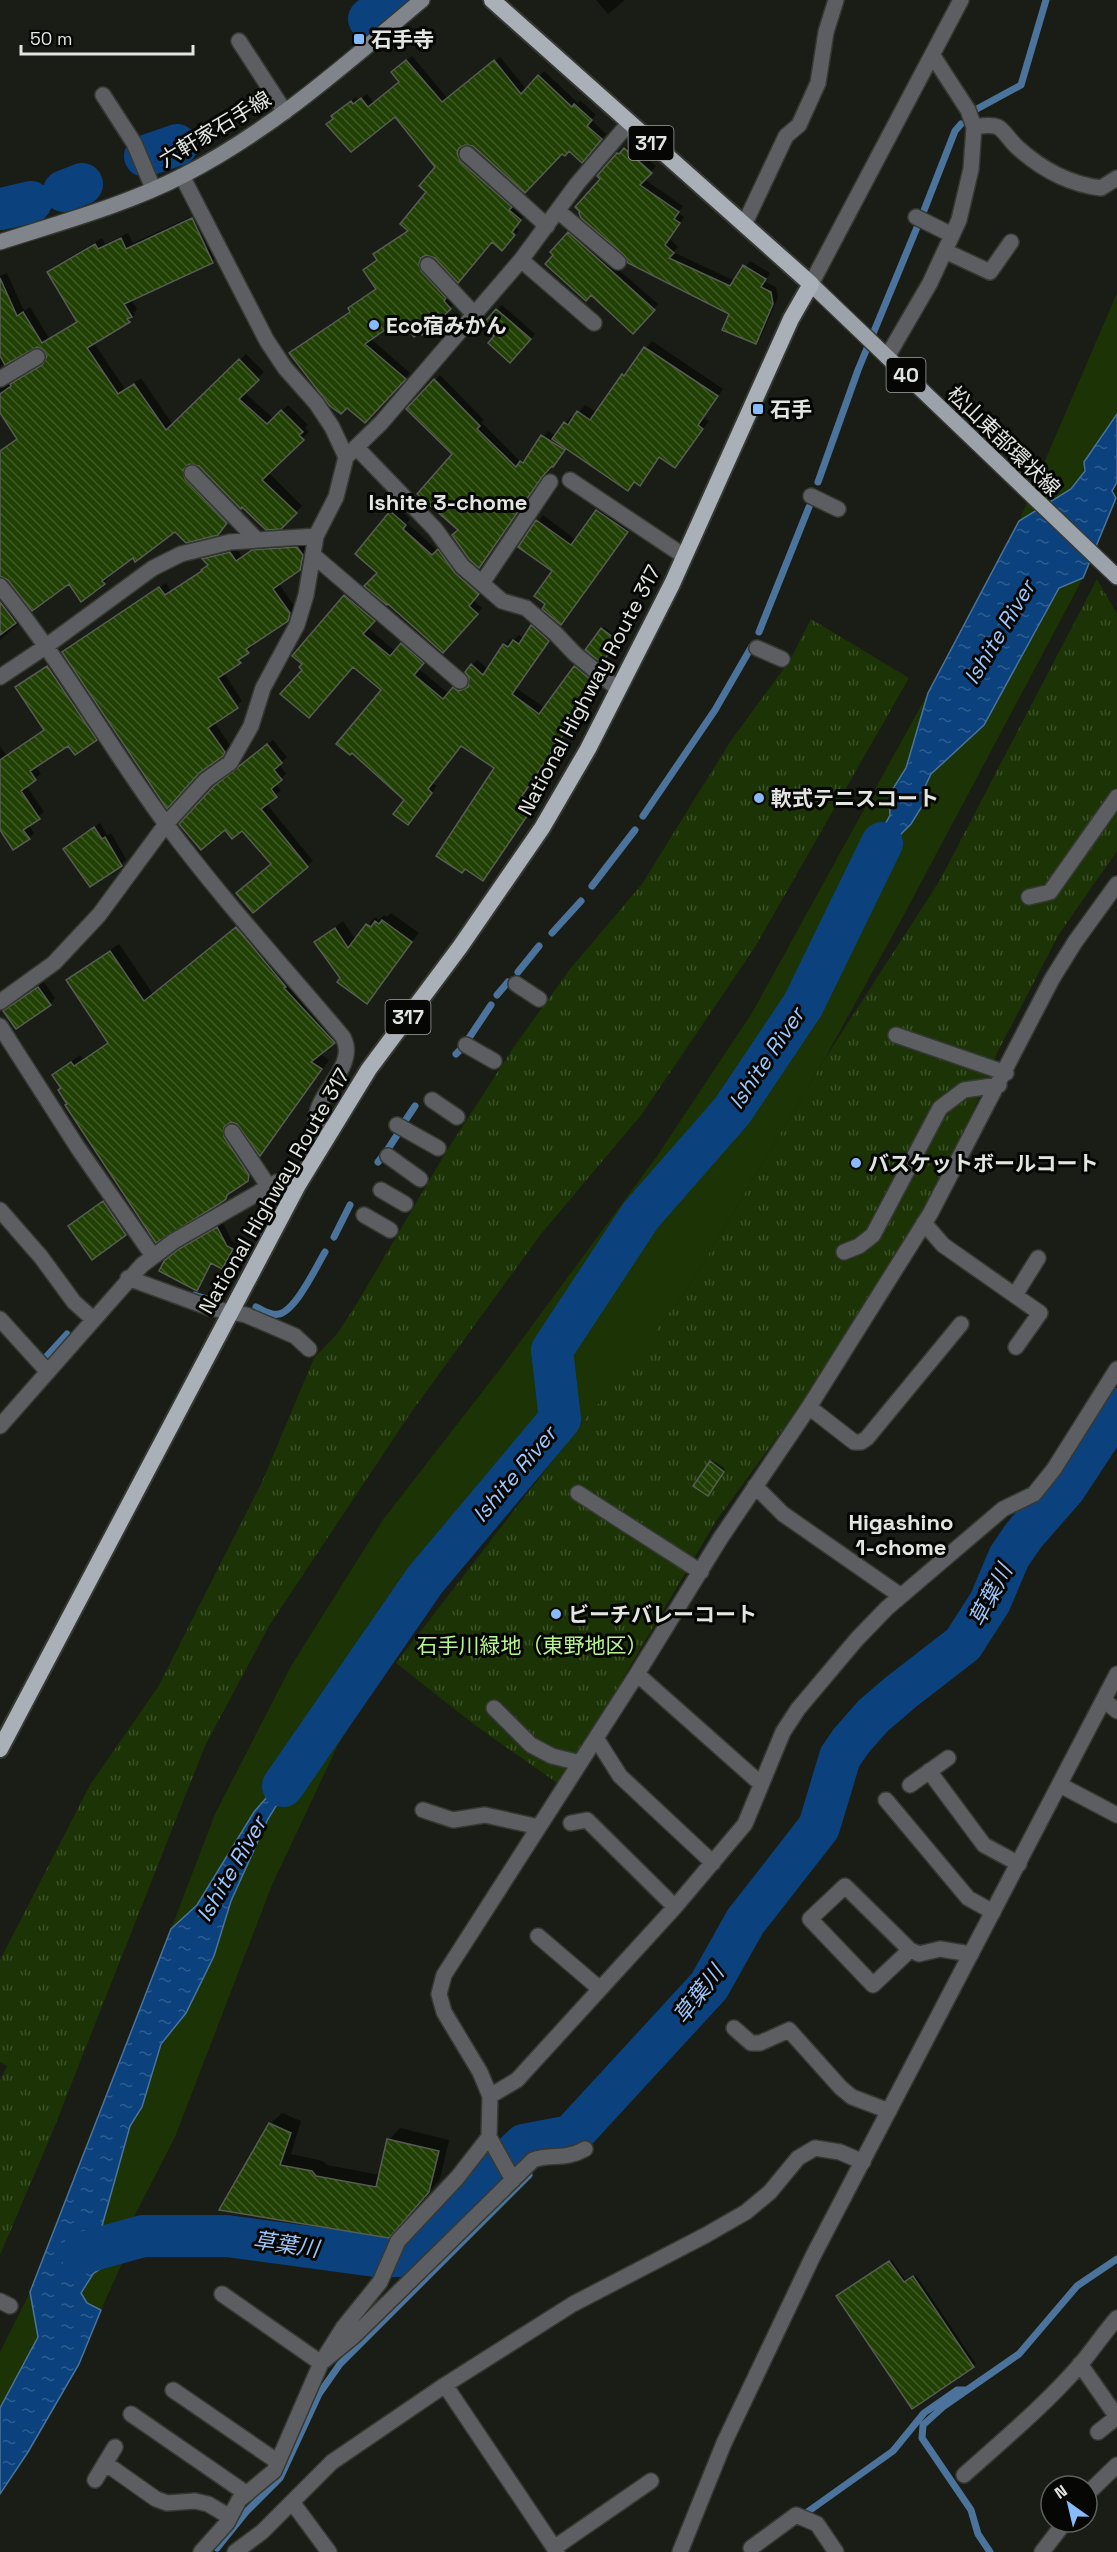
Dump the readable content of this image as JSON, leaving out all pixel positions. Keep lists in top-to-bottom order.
{
  "streets": {
    "highway": ["317", "National Highway Route 317"],
    "main road": ["六軒家石手線", "40", "松山東部環状線"]
  },
  "crossings": [
    ["317", "松山東部環状線"],
    ["317", "National Highway Route 317"],
    ["松山東部環状線", "National Highway Route 317"]
  ],
  "districts": ["Ishite 3-chome", "Higashino 1-chome"],
  "water": ["Ishite River", "草葉川"],
  "parks": ["石手川緑地（東野地区）"],
  "places": {
    "transit": ["石手寺", "石手"],
    "other": [
      "Eco宿みかん",
      "軟式テニスコート",
      "バスケットボールコート",
      "ビーチバレーコート"
    ]
  },
  "scale_bar": "50 m",
  "north": "top left"
}
